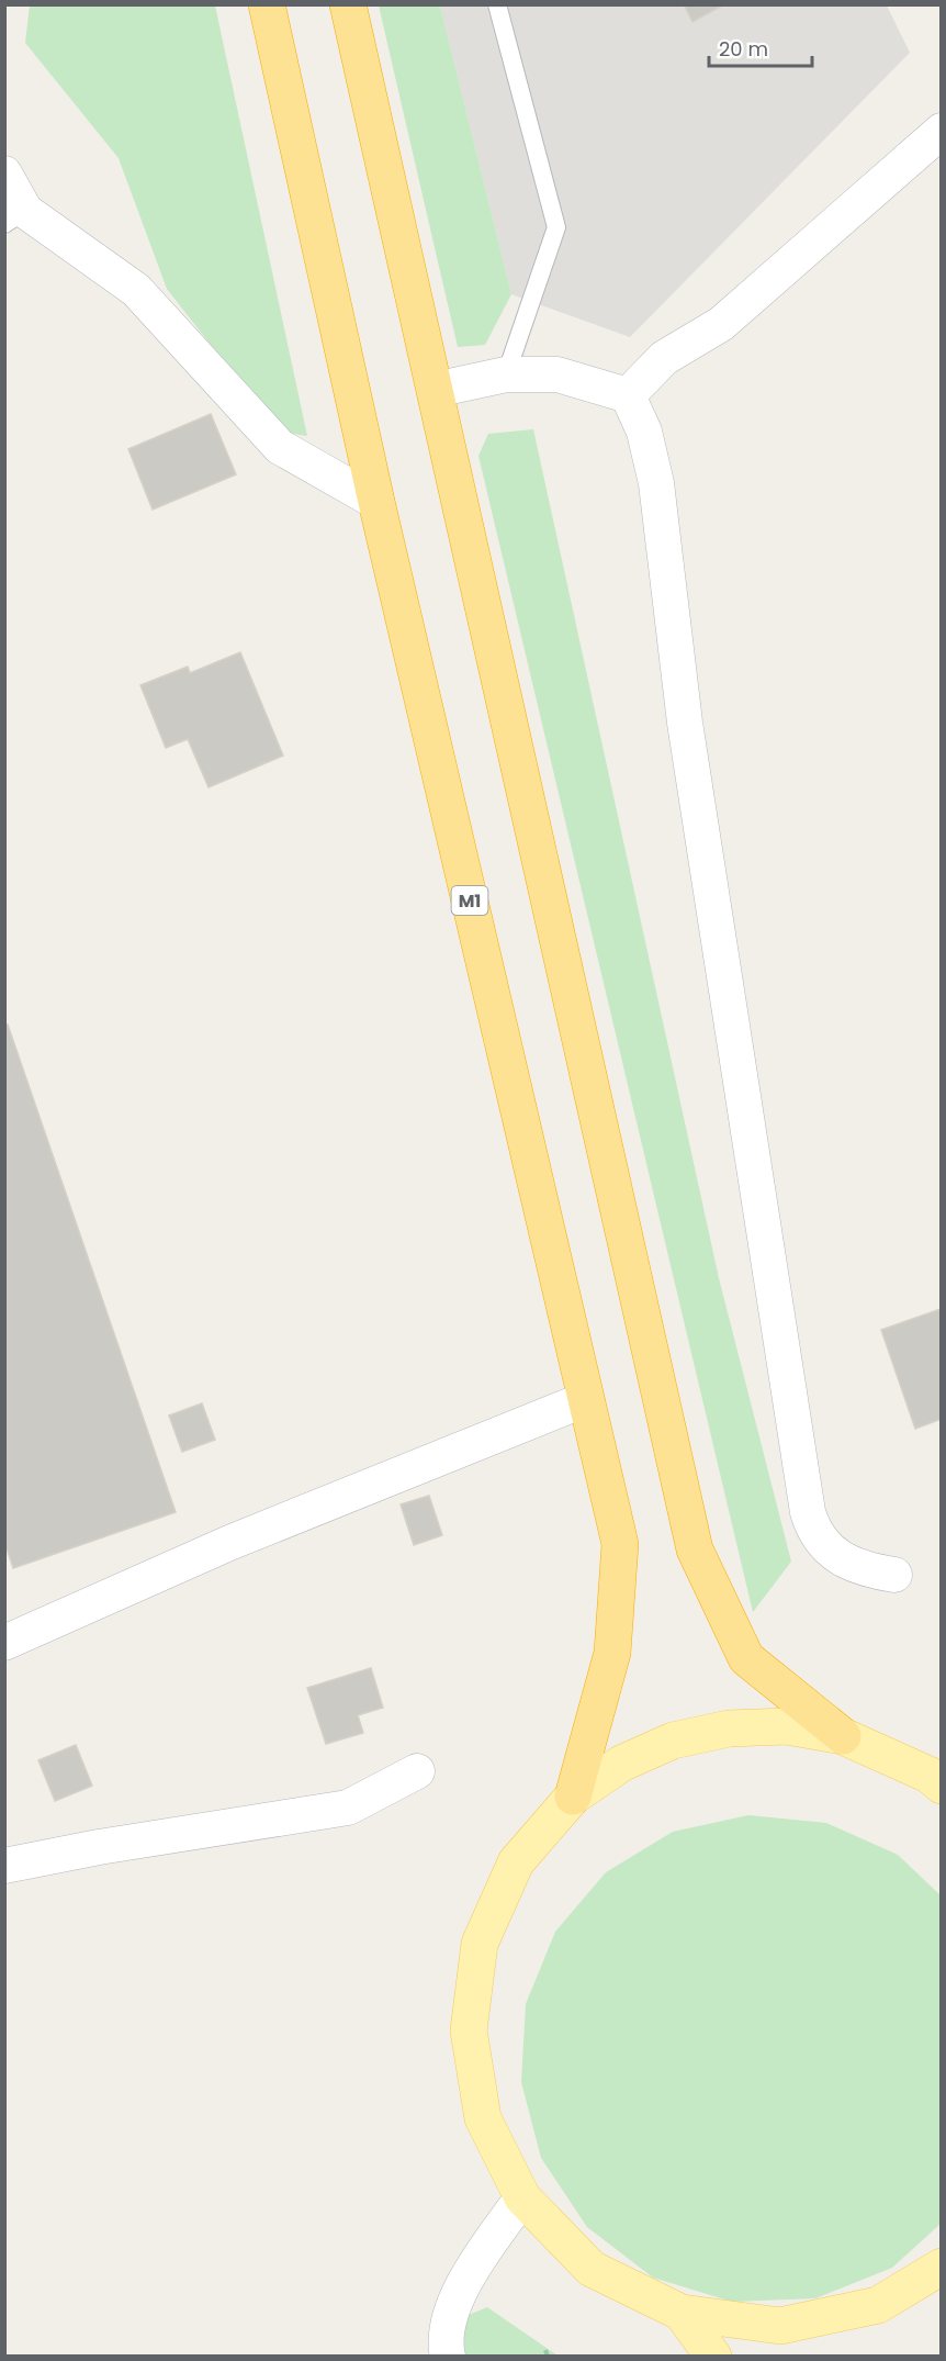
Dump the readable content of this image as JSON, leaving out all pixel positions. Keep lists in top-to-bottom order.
{
  "streets": {
    "highway": ["M1"]
  },
  "scale_bar": "20 m"
}
